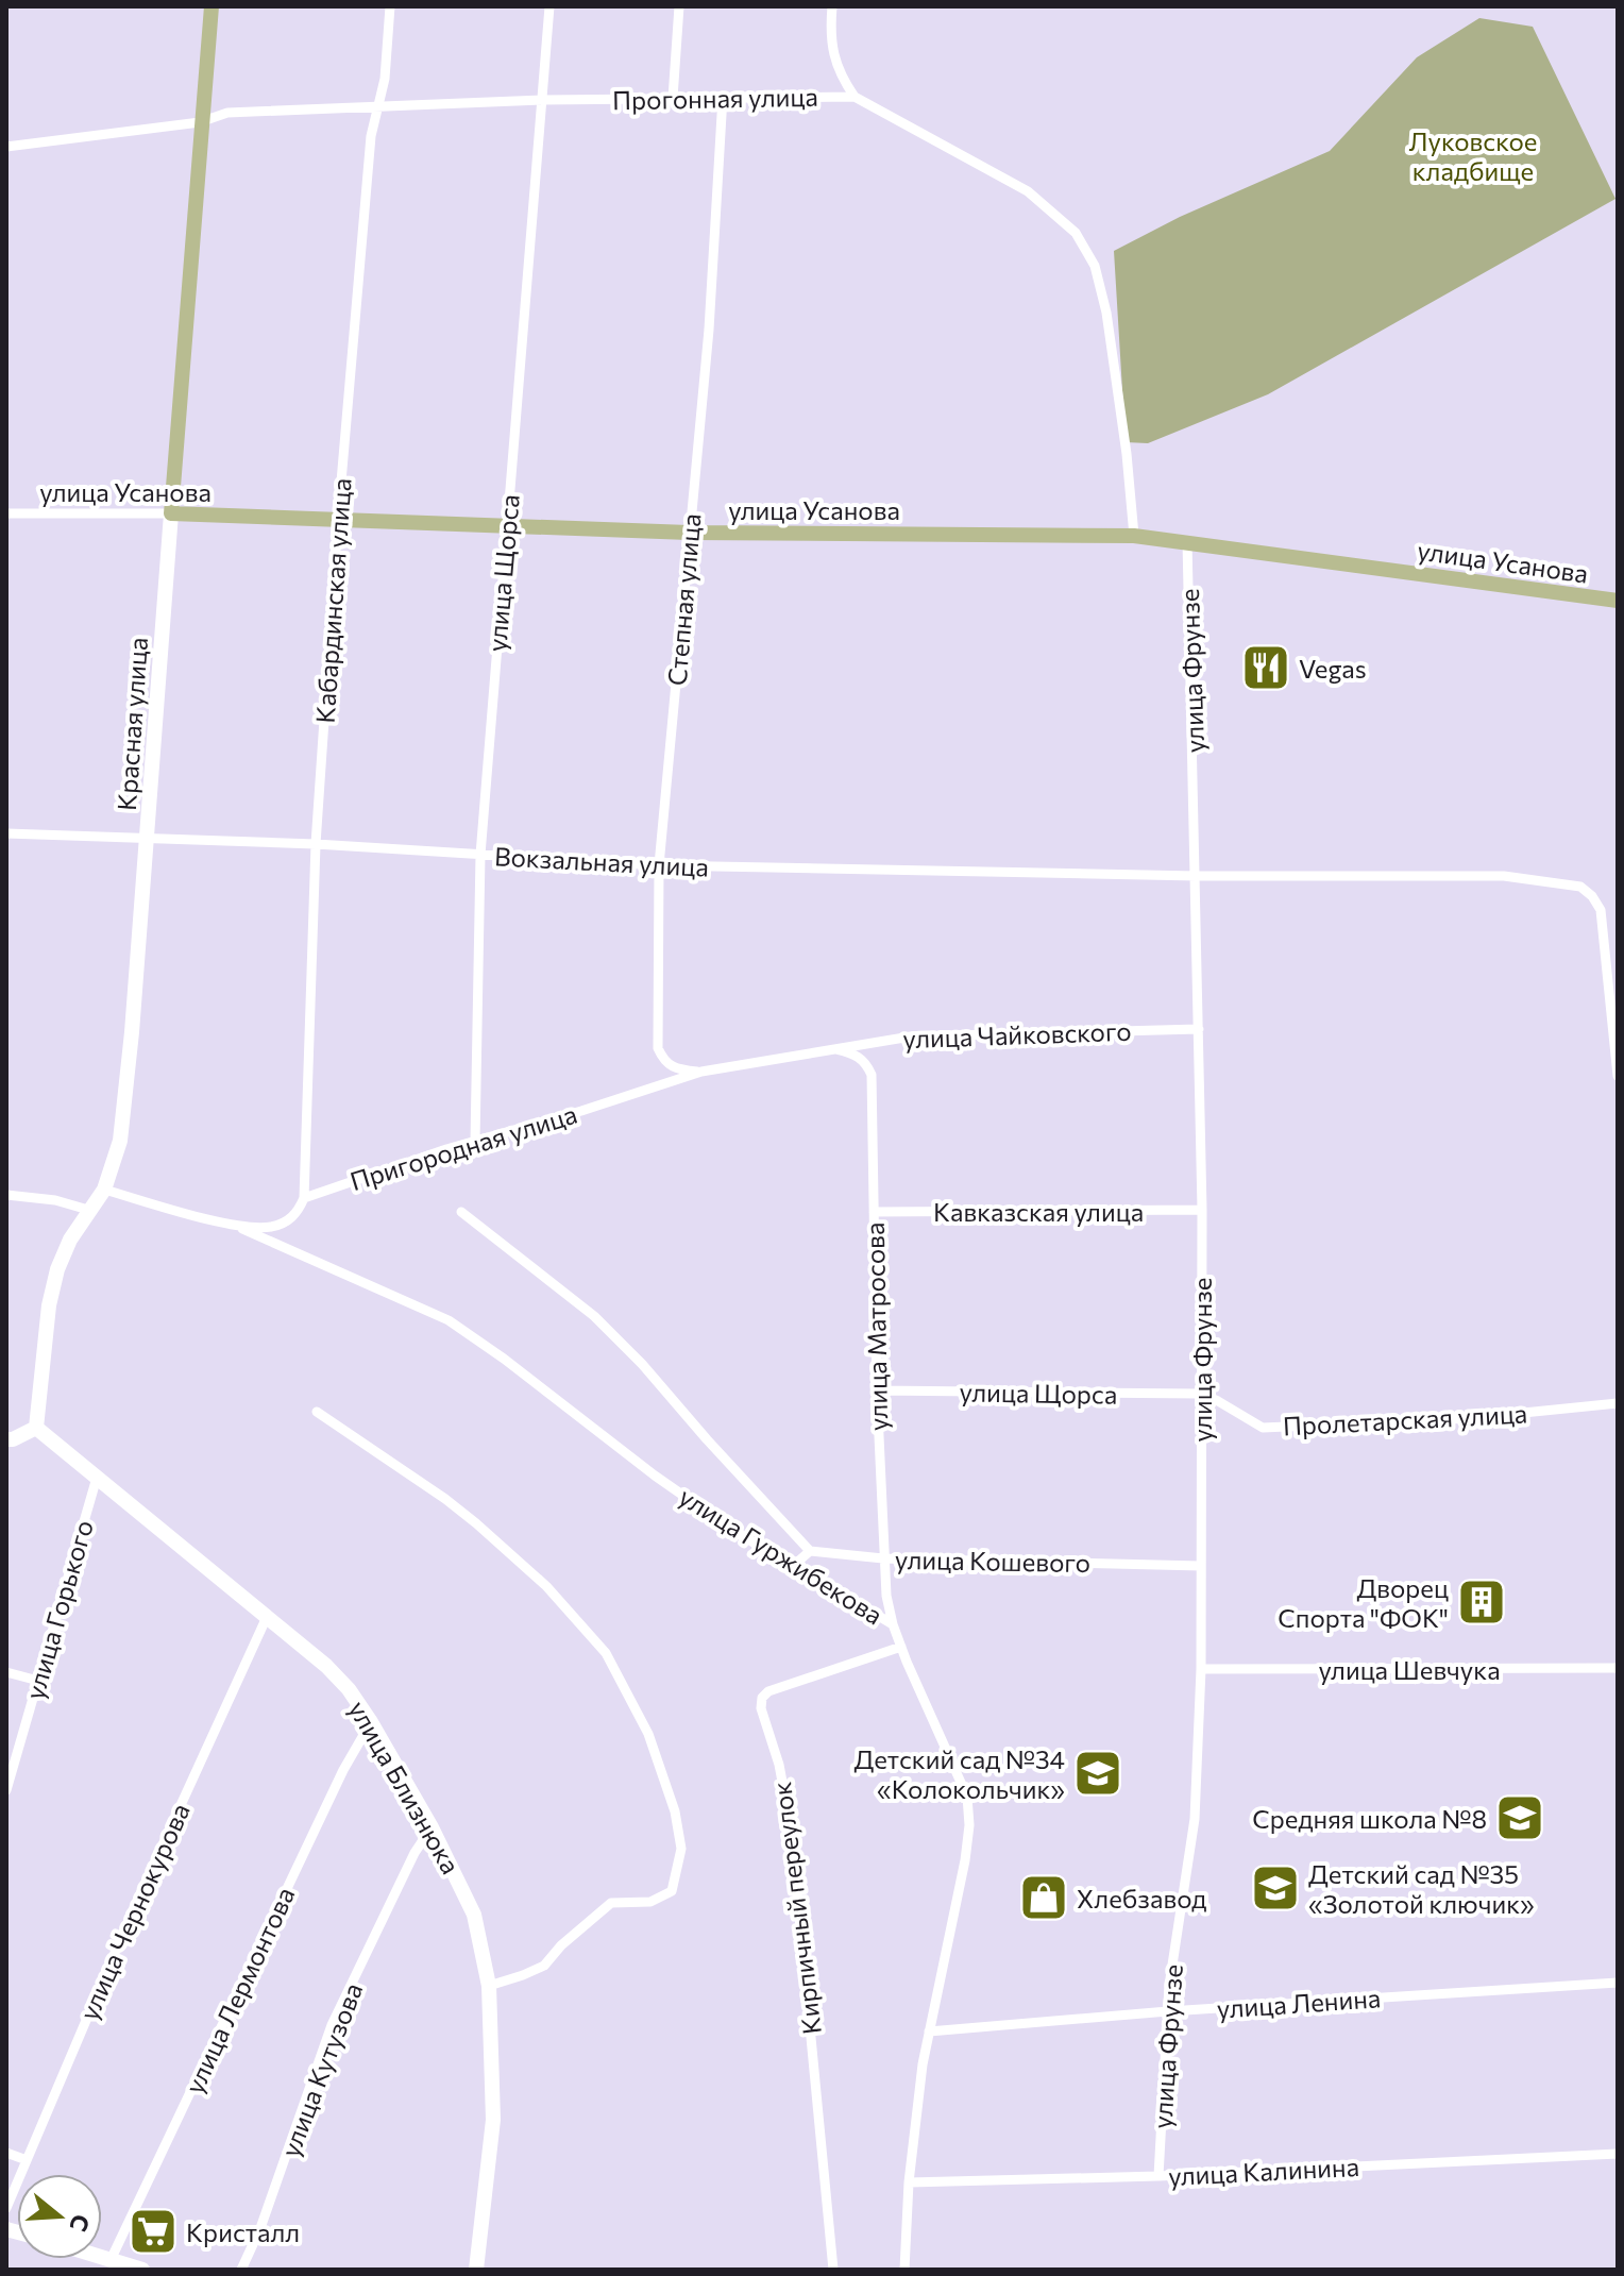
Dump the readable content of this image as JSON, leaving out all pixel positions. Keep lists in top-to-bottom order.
{
  "streets": {
    "main road": ["улица Усанова", "Красная улица"],
    "street": [
      "Прогонная улица",
      "улица Щорса",
      "Степная улица",
      "Кабардинская улица",
      "улица Фрунзе",
      "Вокзальная улица",
      "улица Чайковского",
      "Пригородная улица",
      "Кавказская улица",
      "улица Матросова",
      "Пролетарская улица",
      "улица Гуржибекова",
      "улица Кошевого",
      "улица Горького",
      "улица Шевчука",
      "улица Близнюка",
      "Кирпичный переулок",
      "улица Чернокурова",
      "улица Лермонтова",
      "улица Ленина",
      "улица Кутузова",
      "улица Калинина"
    ]
  },
  "crossings": [
    ["Прогонная улица", "улица Усанова"],
    ["Прогонная улица", "улица Щорса"],
    ["Прогонная улица", "Степная улица"],
    ["Прогонная улица", "Кабардинская улица"],
    ["Прогонная улица", "Красная улица"],
    ["улица Усанова", "улица Щорса"],
    ["улица Усанова", "Степная улица"],
    ["улица Усанова", "Кабардинская улица"],
    ["улица Усанова", "улица Фрунзе"],
    ["улица Усанова", "Красная улица"],
    ["улица Щорса", "улица Фрунзе"],
    ["улица Щорса", "Вокзальная улица"],
    ["улица Щорса", "Пригородная улица"],
    ["улица Щорса", "улица Матросова"],
    ["улица Щорса", "Пролетарская улица"],
    ["Степная улица", "Вокзальная улица"],
    ["Степная улица", "Пригородная улица"],
    ["Кабардинская улица", "Вокзальная улица"],
    ["Кабардинская улица", "Пригородная улица"],
    ["улица Фрунзе", "Вокзальная улица"],
    ["улица Фрунзе", "улица Чайковского"],
    ["улица Фрунзе", "Кавказская улица"],
    ["улица Фрунзе", "Пролетарская улица"],
    ["улица Фрунзе", "улица Кошевого"],
    ["улица Фрунзе", "улица Шевчука"],
    ["улица Фрунзе", "улица Ленина"],
    ["улица Фрунзе", "улица Калинина"],
    ["Красная улица", "Вокзальная улица"],
    ["Красная улица", "Пригородная улица"],
    ["Красная улица", "улица Близнюка"],
    ["улица Чайковского", "Пригородная улица"],
    ["улица Чайковского", "улица Матросова"],
    ["Пригородная улица", "улица Матросова"],
    ["Пригородная улица", "улица Гуржибекова"],
    ["Кавказская улица", "улица Матросова"],
    ["улица Матросова", "улица Гуржибекова"],
    ["улица Матросова", "улица Кошевого"],
    ["улица Гуржибекова", "улица Кошевого"],
    ["улица Гуржибекова", "Кирпичный переулок"],
    ["улица Гуржибекова", "улица Ленина"],
    ["улица Гуржибекова", "улица Калинина"],
    ["улица Горького", "улица Близнюка"],
    ["улица Близнюка", "улица Чернокурова"],
    ["улица Близнюка", "улица Лермонтова"],
    ["улица Близнюка", "улица Кутузова"]
  ],
  "parks": ["Луковское кладбище"],
  "places": {
    "restaurant": ["Vegas"],
    "building": ["Дворец Спорта \"ФОК\""],
    "school or university": ["Детский сад №34 «Колокольчик»", "Средняя школа №8", "Детский сад №35 «Золотой ключик»"],
    "shop": ["Хлебзавод"],
    "supermarket": ["Кристалл"]
  },
  "north": "right"
}
